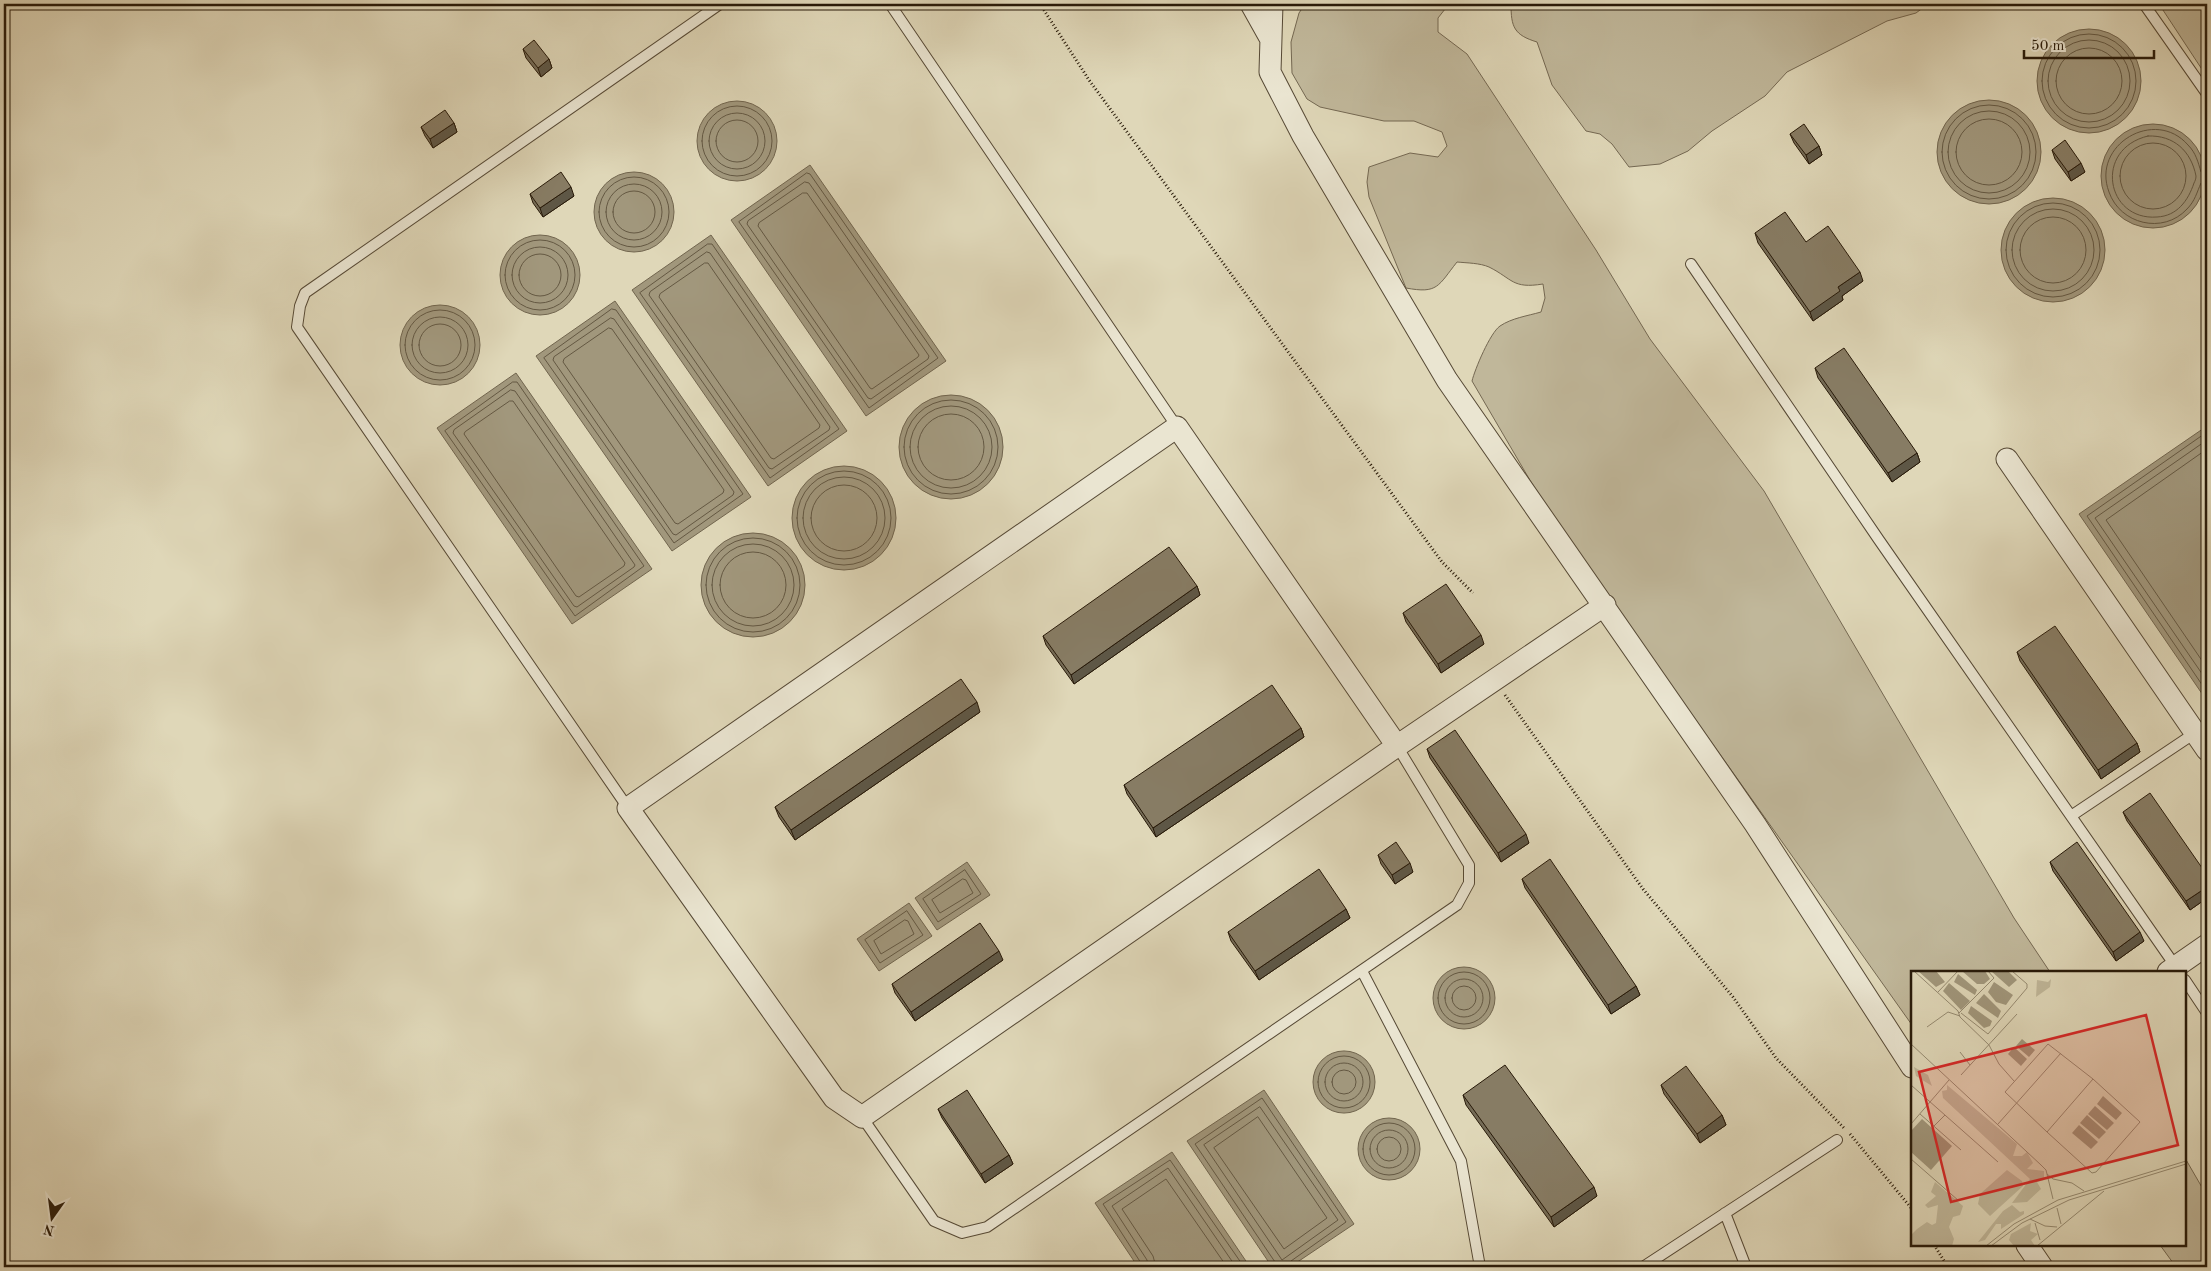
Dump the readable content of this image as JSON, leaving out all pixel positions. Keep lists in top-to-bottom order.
{
  "scale_bar": "50 m",
  "north": "bottom"
}
